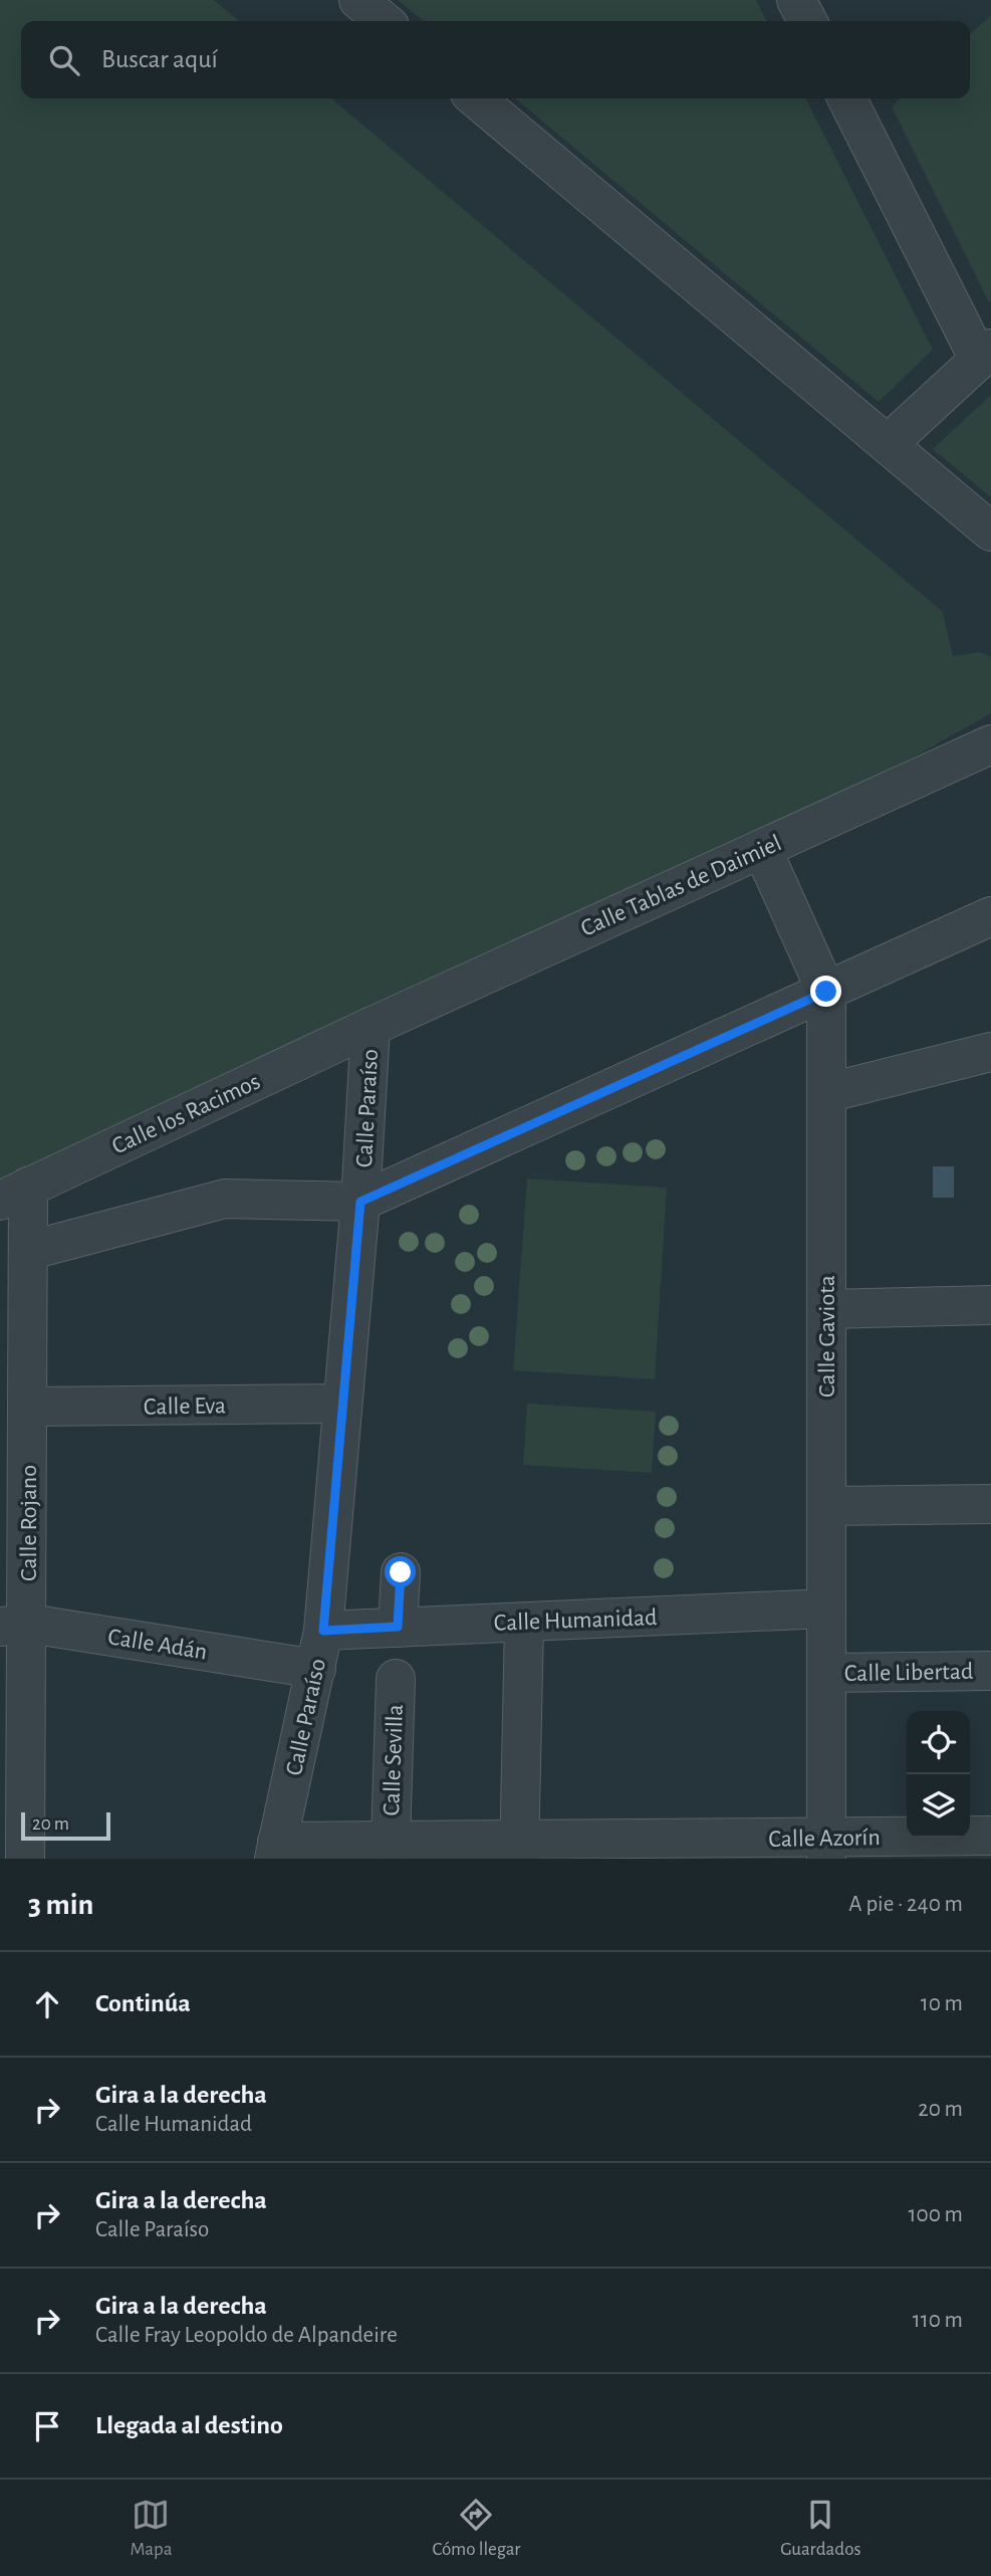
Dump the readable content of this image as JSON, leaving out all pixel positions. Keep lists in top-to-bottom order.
{
  "streets": {
    "street": [
      "Calle Tablas de Daimiel",
      "Calle Paraíso",
      "Calle los Racimos",
      "Calle Gaviota",
      "Calle Eva",
      "Calle Rojano",
      "Calle Humanidad",
      "Calle Adán",
      "Calle Libertad",
      "Calle Sevilla",
      "Calle Azorín"
    ]
  },
  "crossings": [
    ["Calle Tablas de Daimiel", "Calle Paraíso"],
    ["Calle Tablas de Daimiel", "Calle los Racimos"],
    ["Calle Tablas de Daimiel", "Calle Gaviota"],
    ["Calle Paraíso", "Calle los Racimos"],
    ["Calle Paraíso", "Calle Eva"],
    ["Calle Paraíso", "Calle Humanidad"],
    ["Calle Paraíso", "Calle Adán"],
    ["Calle Paraíso", "Calle Azorín"],
    ["Calle los Racimos", "Calle Rojano"],
    ["Calle Gaviota", "Calle Humanidad"],
    ["Calle Gaviota", "Calle Libertad"],
    ["Calle Gaviota", "Calle Azorín"],
    ["Calle Eva", "Calle Rojano"],
    ["Calle Rojano", "Calle Adán"],
    ["Calle Sevilla", "Calle Azorín"]
  ],
  "scale_bar": "20 m",
  "page": {
    "search": "Buscar aquí",
    "scale": "20 m",
    "heading": ["3 min", "A pie · 240 m"],
    "list": [
      ["Continúa", "10 m"],
      ["Gira a la derecha", "Calle Humanidad", "20 m"],
      ["Gira a la derecha", "Calle Paraíso", "100 m"],
      ["Gira a la derecha", "Calle Fray Leopoldo de Alpandeire", "110 m"],
      "Llegada al destino"
    ],
    "nav": ["Mapa", "Cómo llegar", "Guardados"]
  }
}
